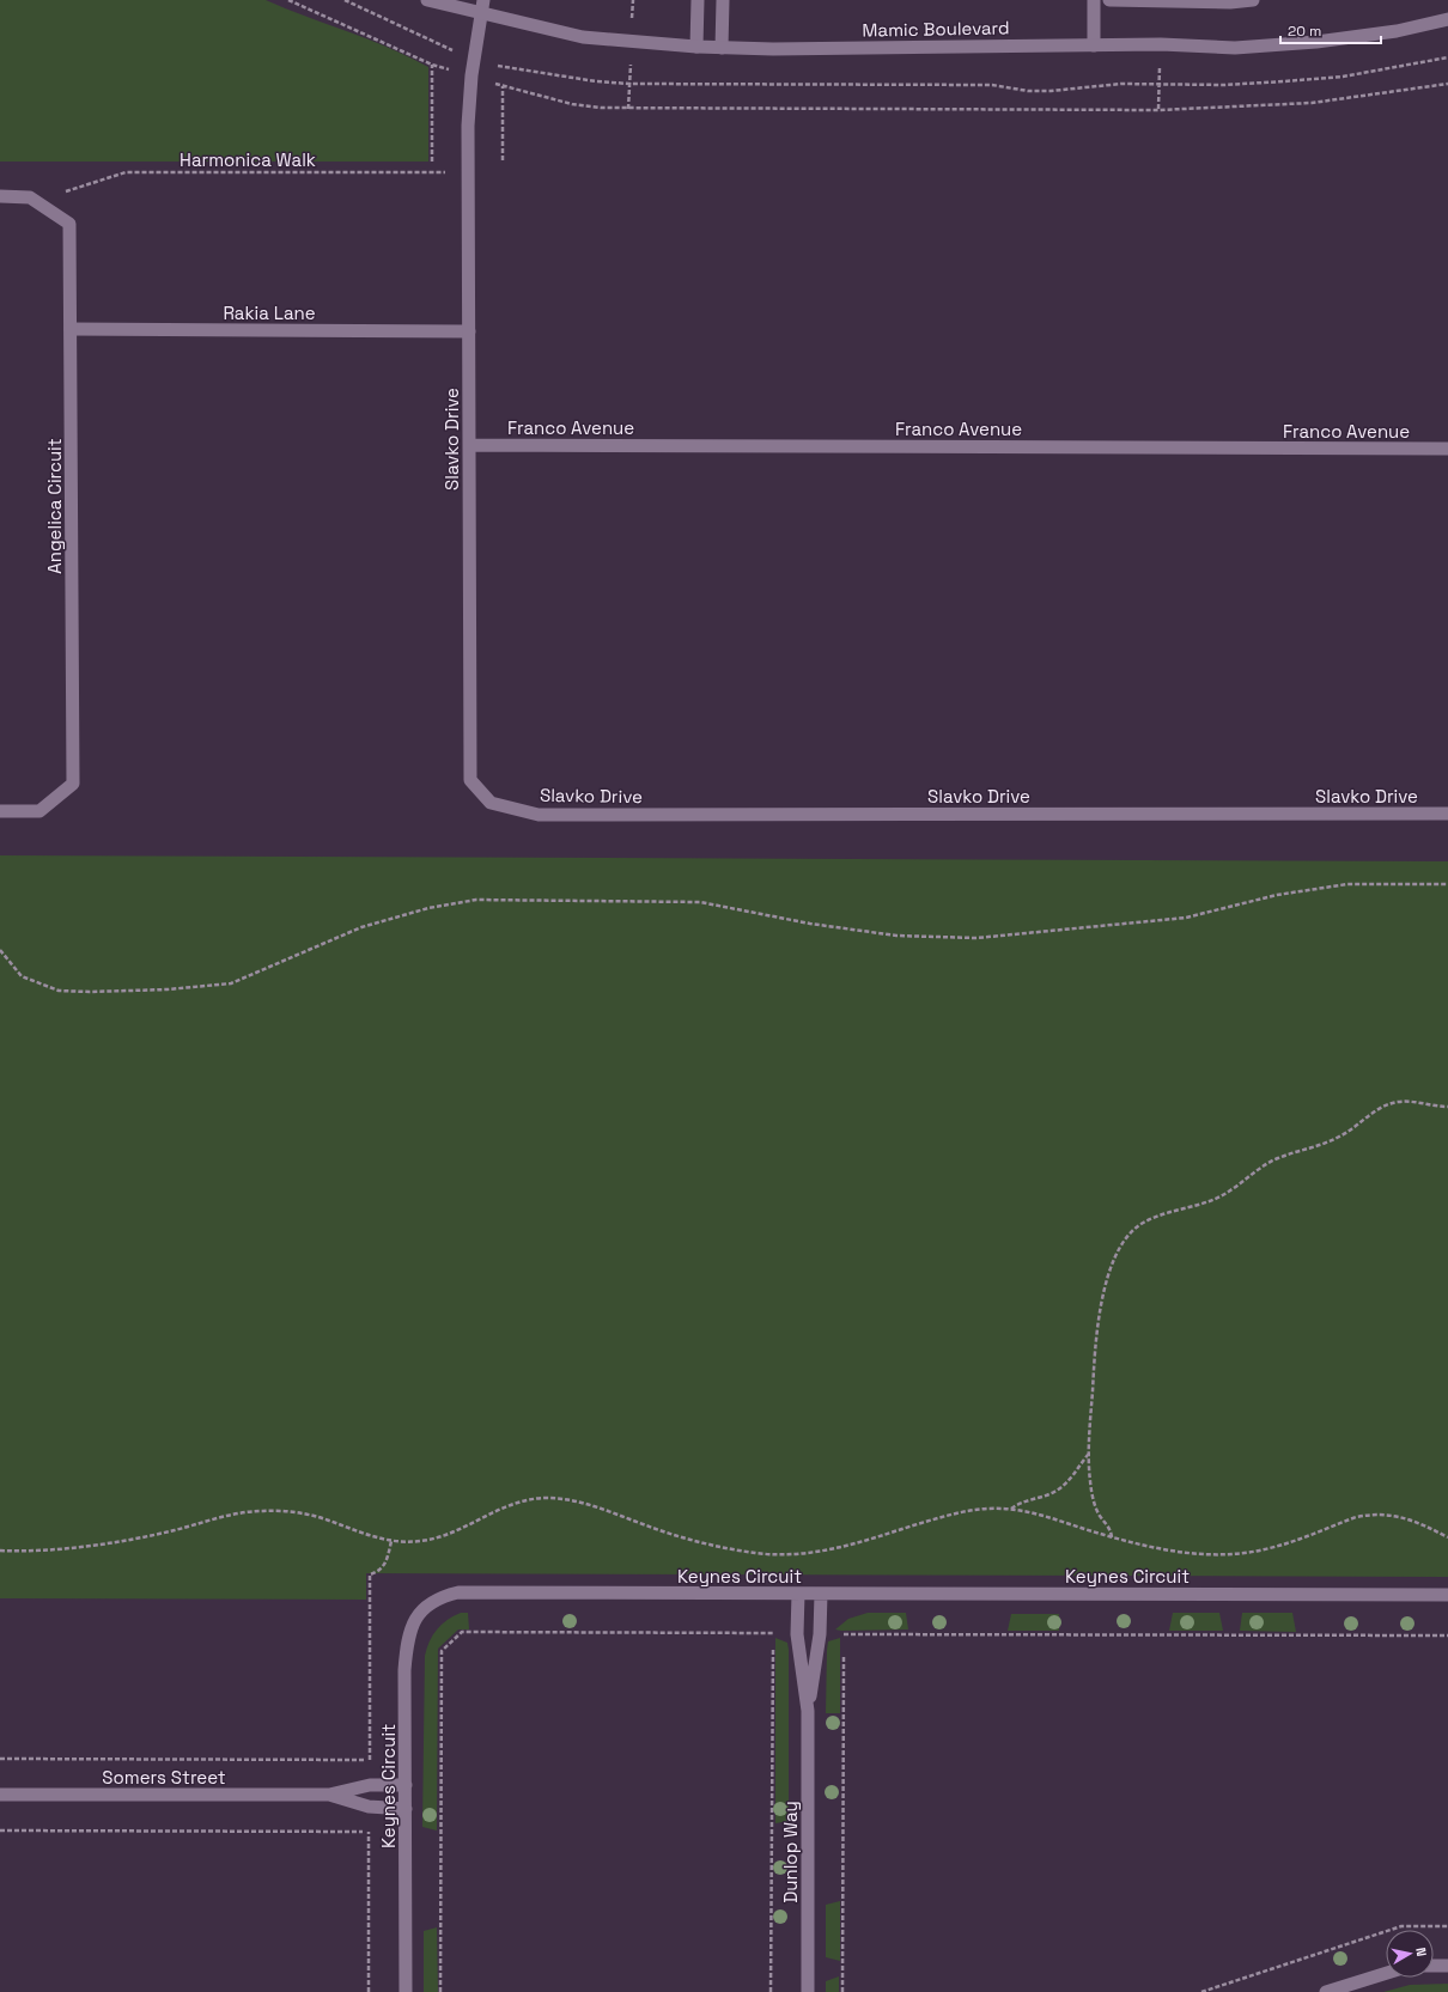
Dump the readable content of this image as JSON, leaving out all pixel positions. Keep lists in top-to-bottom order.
{
  "streets": {
    "street": [
      "Mamic Boulevard",
      "Rakia Lane",
      "Franco Avenue",
      "Slavko Drive",
      "Angelica Circuit",
      "Keynes Circuit",
      "Somers Street",
      "Dunlop Way"
    ],
    "path": ["Harmonica Walk"]
  },
  "crossings": [
    ["Mamic Boulevard", "Slavko Drive"],
    ["Harmonica Walk", "Slavko Drive"],
    ["Harmonica Walk", "Angelica Circuit"],
    ["Rakia Lane", "Slavko Drive"],
    ["Rakia Lane", "Angelica Circuit"],
    ["Franco Avenue", "Slavko Drive"],
    ["Keynes Circuit", "Somers Street"],
    ["Keynes Circuit", "Dunlop Way"]
  ],
  "scale_bar": "20 m",
  "north": "right"
}
